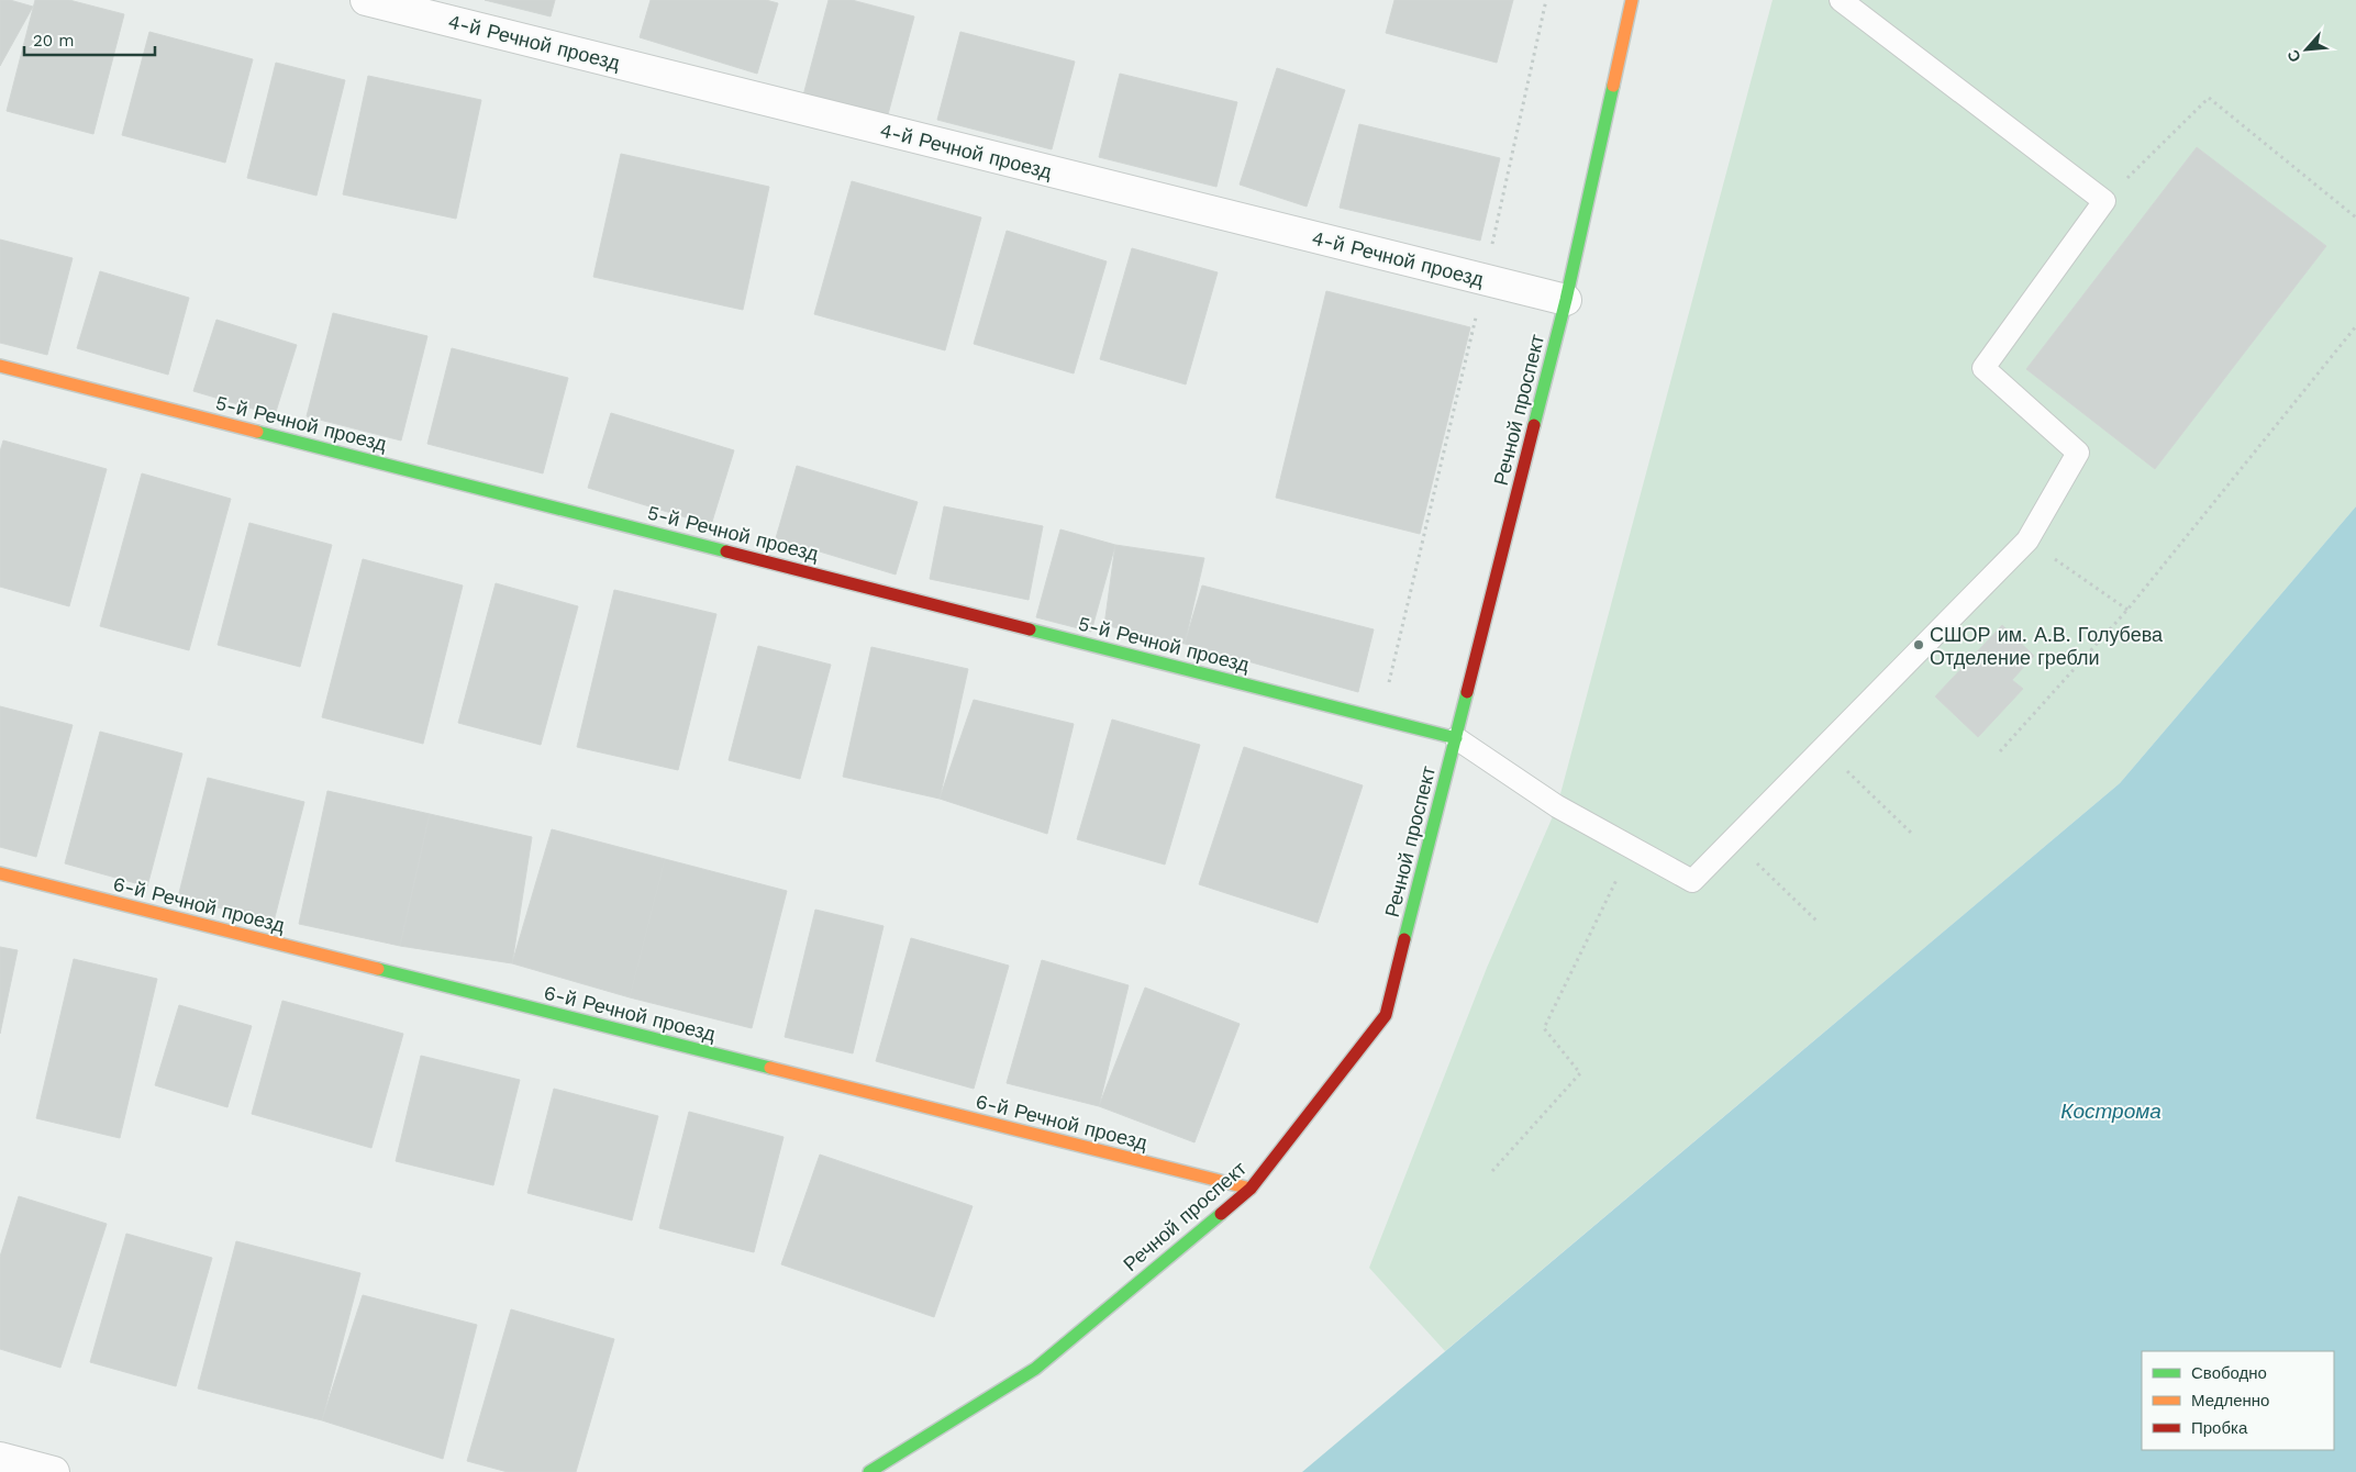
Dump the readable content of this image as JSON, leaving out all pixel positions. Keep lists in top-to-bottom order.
{
  "streets": {
    "street": [
      "4-й Речной проезд",
      "Речной проспект",
      "5-й Речной проезд",
      "6-й Речной проезд"
    ]
  },
  "crossings": [
    ["4-й Речной проезд", "Речной проспект"],
    ["Речной проспект", "5-й Речной проезд"],
    ["Речной проспект", "6-й Речной проезд"]
  ],
  "water": ["Кострома"],
  "places": ["СШОР им. А.В. Голубева Отделение гребли"],
  "legend": ["Свободно", "Медленно", "Пробка"],
  "scale_bar": "20 m",
  "north": "bottom left"
}
